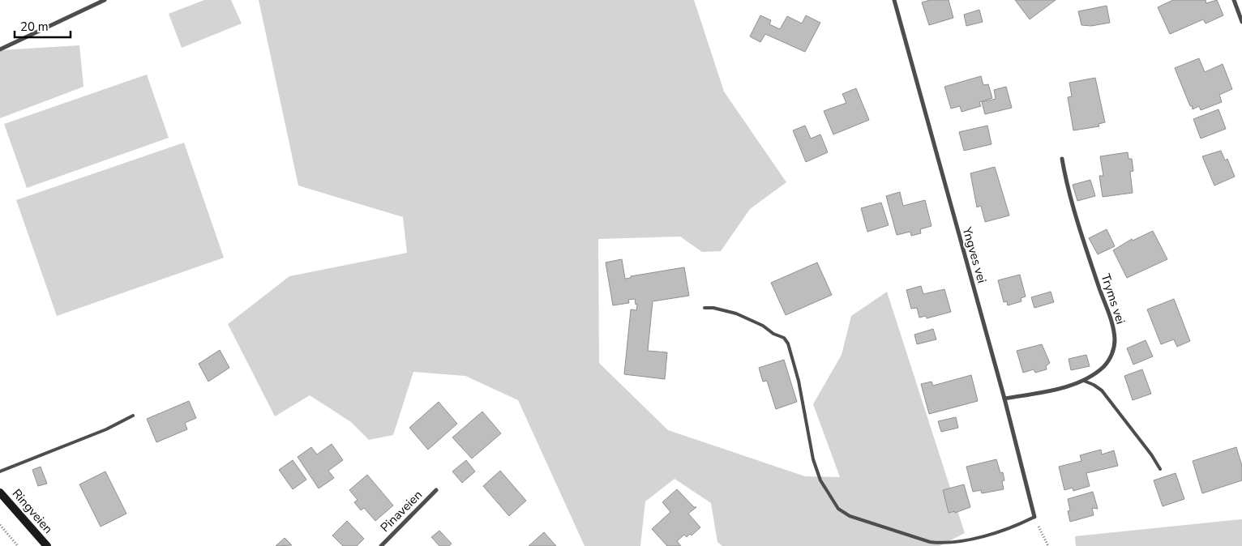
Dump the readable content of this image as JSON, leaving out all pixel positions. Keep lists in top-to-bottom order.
{
  "streets": {
    "main road": ["Ringveien"],
    "street": ["Yngves vei", "Tryms vei", "Pinaveien"]
  },
  "crossings": [
    ["Yngves vei", "Tryms vei"]
  ],
  "scale_bar": "20 m"
}
